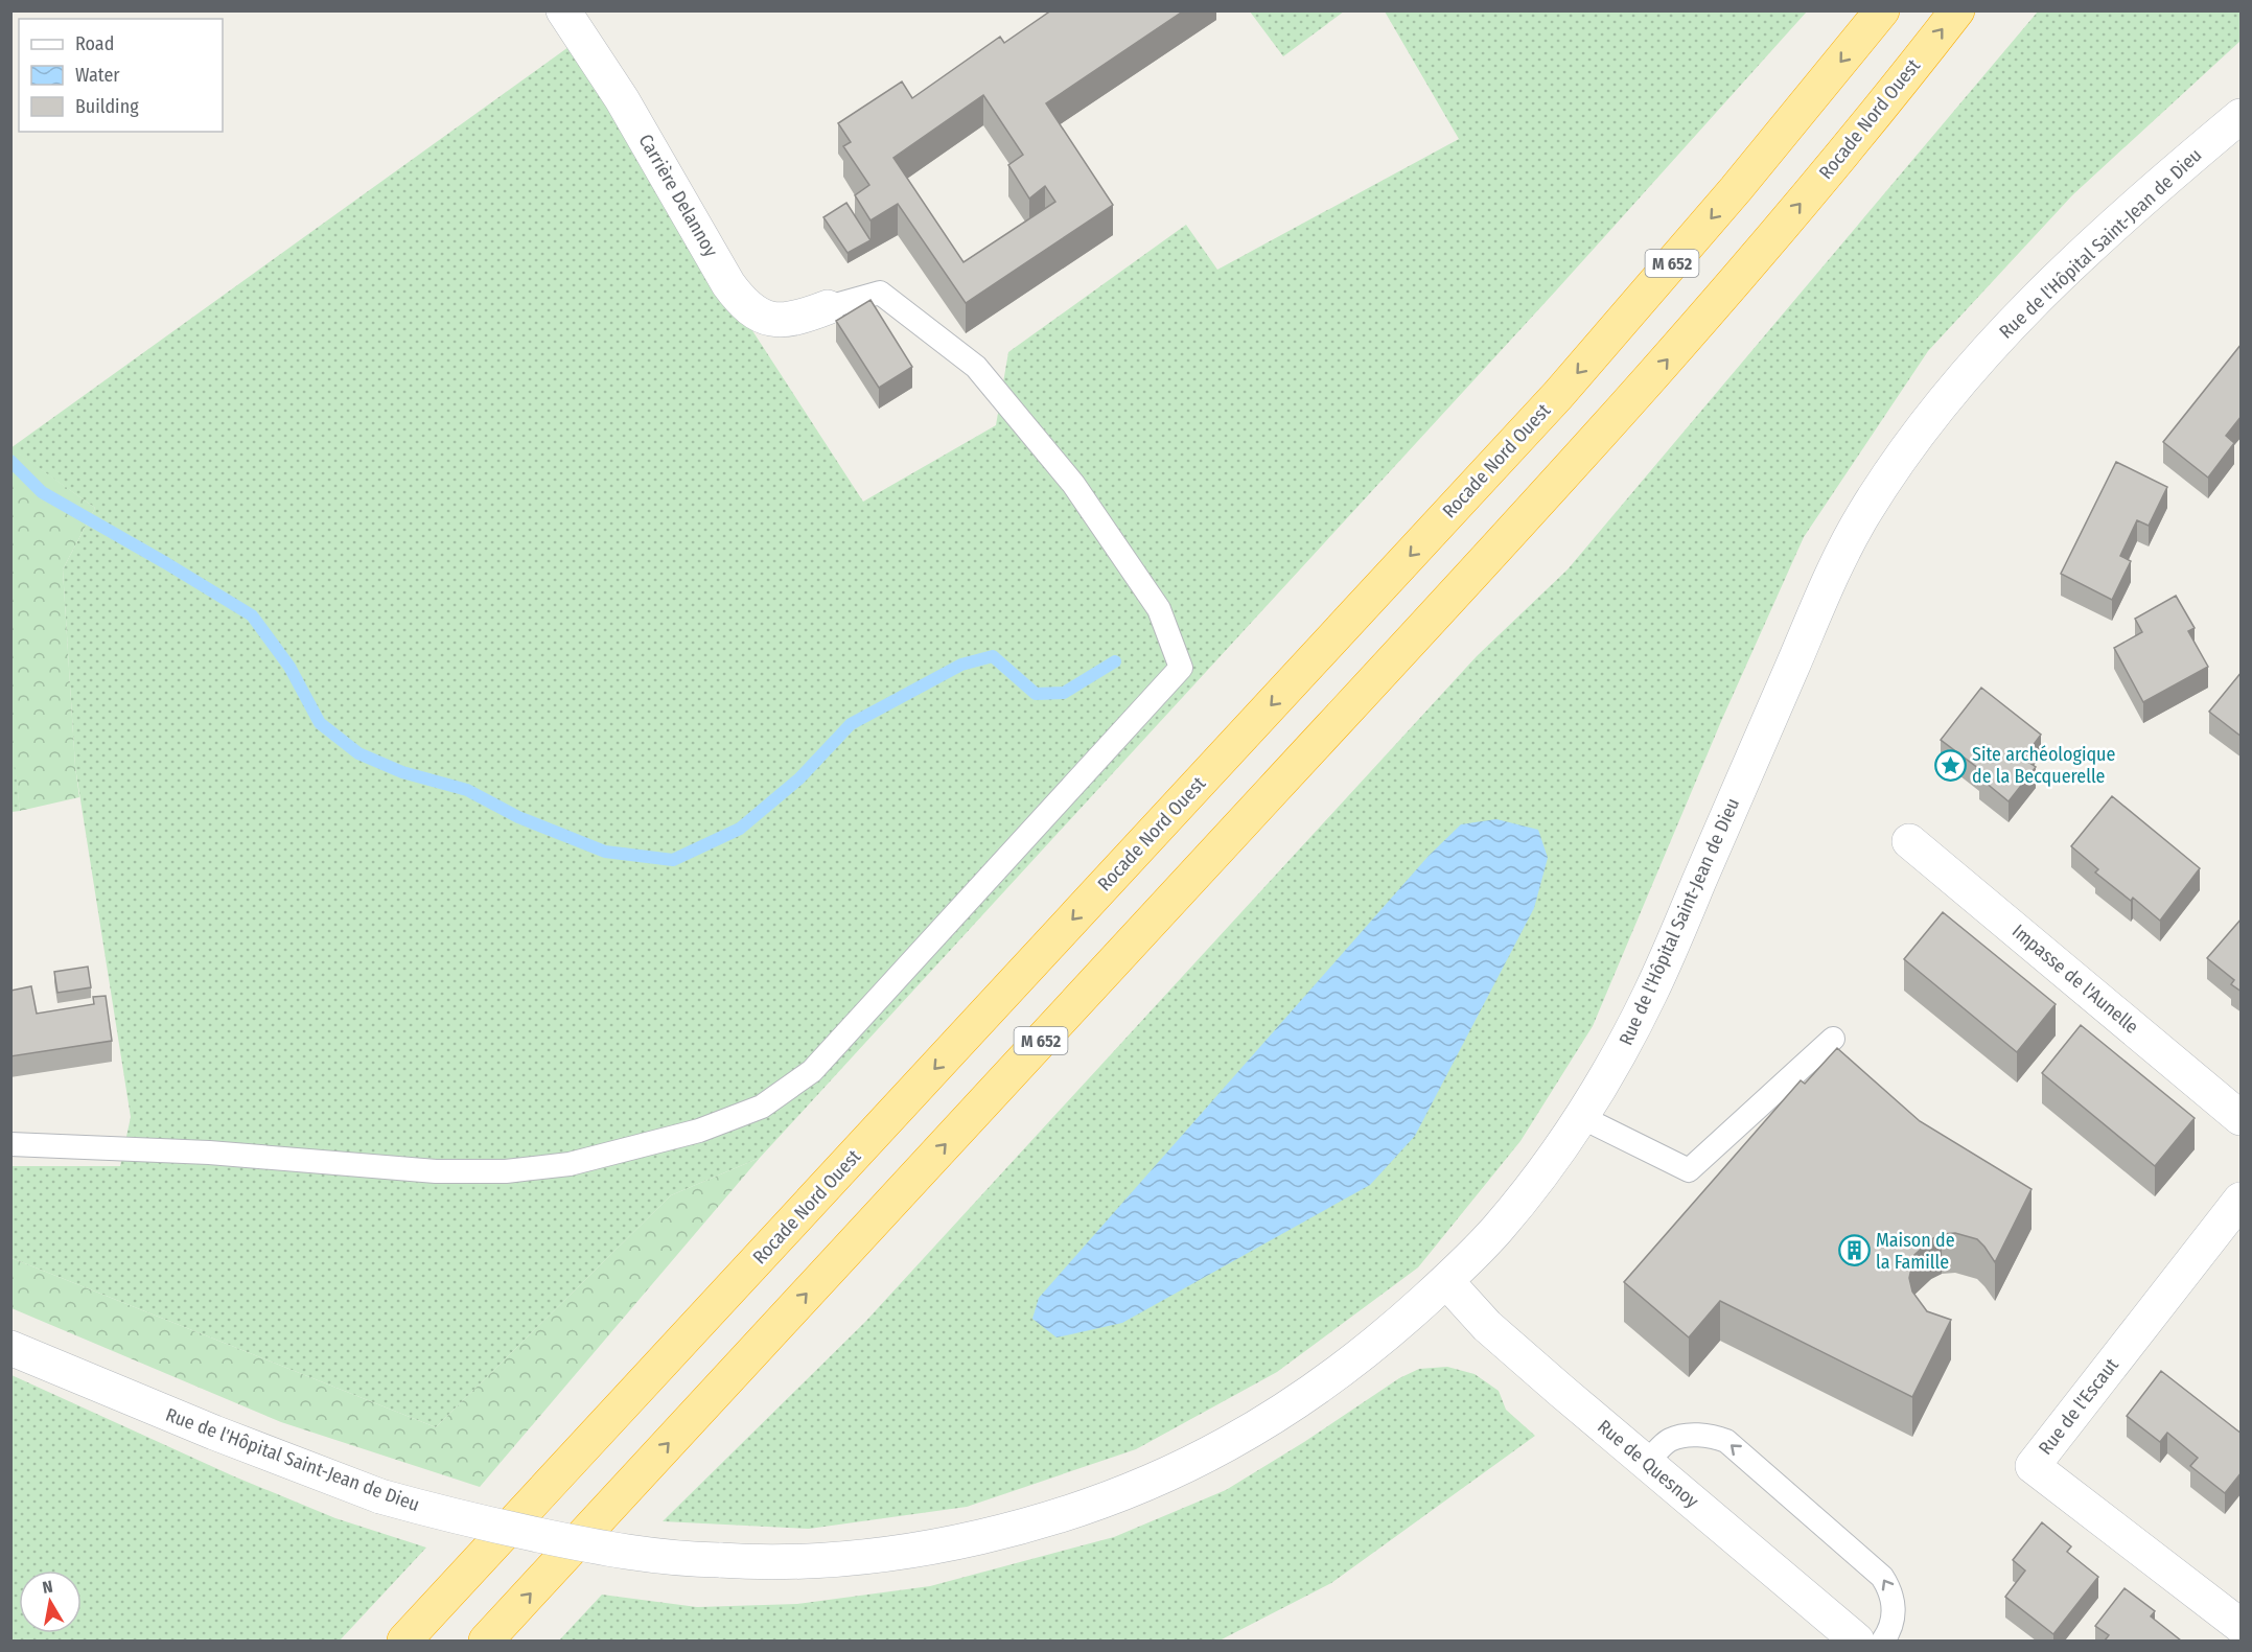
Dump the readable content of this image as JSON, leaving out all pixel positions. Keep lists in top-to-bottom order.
{
  "streets": {
    "highway": ["Rocade Nord Ouest", "M 652"],
    "street": [
      "Carrière Delannoy",
      "Rue de l'Hôpital Saint-Jean de Dieu",
      "Impasse de l'Aunelle",
      "Rue de l'Escaut",
      "Rue de Quesnoy"
    ]
  },
  "crossings": [
    ["Rue de l'Hôpital Saint-Jean de Dieu", "Rue de Quesnoy"]
  ],
  "places": {
    "place": ["Site archéologique de la Becquerelle"],
    "building": ["Maison de la Famille"]
  },
  "legend": ["Road", "Water", "Building"],
  "north": "top"
}
